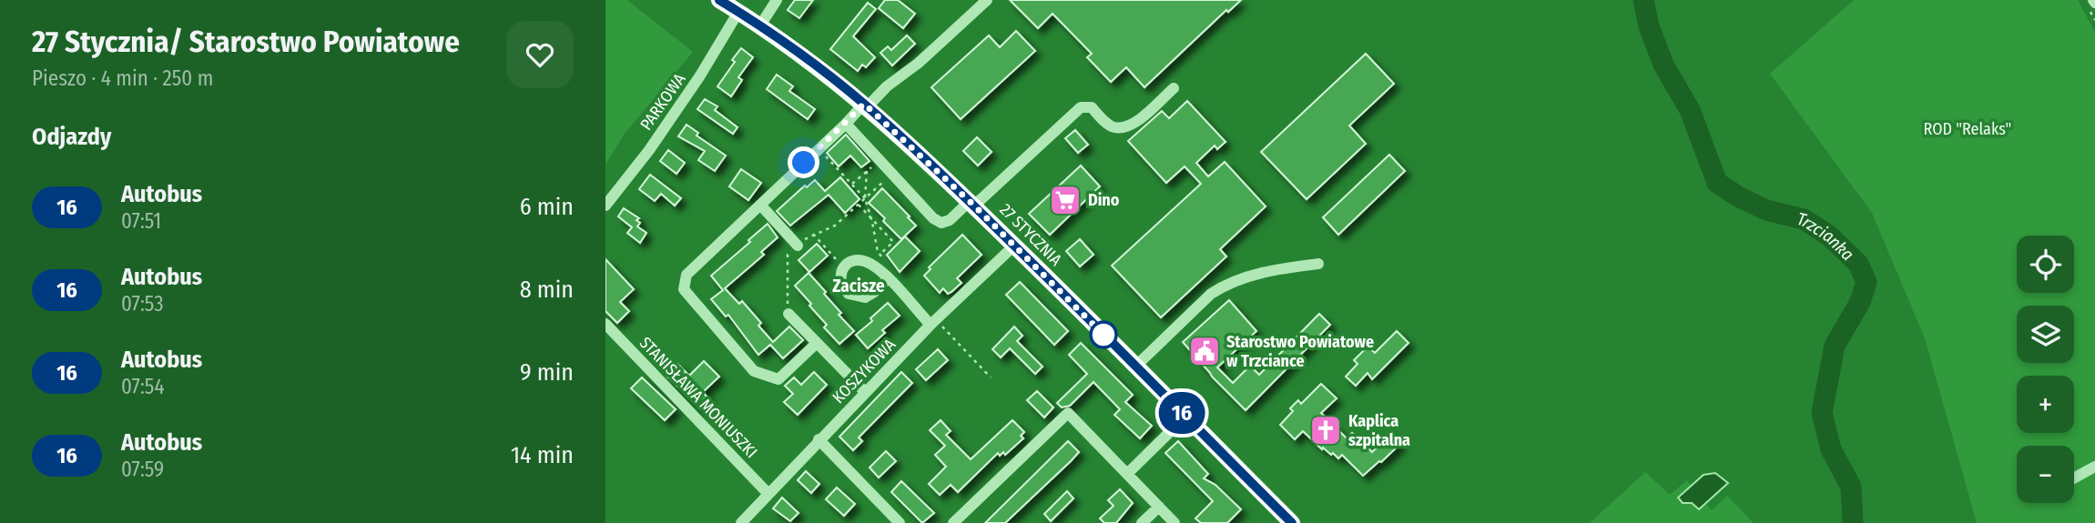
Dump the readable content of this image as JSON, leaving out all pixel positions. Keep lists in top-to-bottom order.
{
  "streets": {
    "main road": ["27 STYCZNIA"],
    "street": ["PARKOWA", "KOSZYKOWA", "STANISŁAWA MONIUSZKI"]
  },
  "crossings": [
    ["PARKOWA", "27 STYCZNIA"],
    ["27 STYCZNIA", "KOSZYKOWA"],
    ["KOSZYKOWA", "STANISŁAWA MONIUSZKI"]
  ],
  "districts": ["Zacisze"],
  "water": ["Trzcianka"],
  "parks": ["ROD \"Relaks\""],
  "places": {
    "supermarket": ["Dino"],
    "public building": ["Starostwo Powiatowe w Trzciance"],
    "church": ["Kaplica szpitalna"]
  },
  "lines": ["bus line 16"],
  "page": {
    "heading": [
      ["27 Stycznia/ Starostwo Powiatowe", "Pieszo · 4 min · 250 m"],
      "Odjazdy"
    ],
    "on_map": "16",
    "list": [
      {
        "mark": "16",
        "name": "Autobus",
        "note": "07:51",
        "value": "6 min"
      },
      {
        "mark": "16",
        "name": "Autobus",
        "note": "07:53",
        "value": "8 min"
      },
      {
        "mark": "16",
        "name": "Autobus",
        "note": "07:54",
        "value": "9 min"
      },
      {
        "mark": "16",
        "name": "Autobus",
        "note": "07:59",
        "value": "14 min"
      }
    ],
    "map_buttons": ["+", "−"]
  }
}
